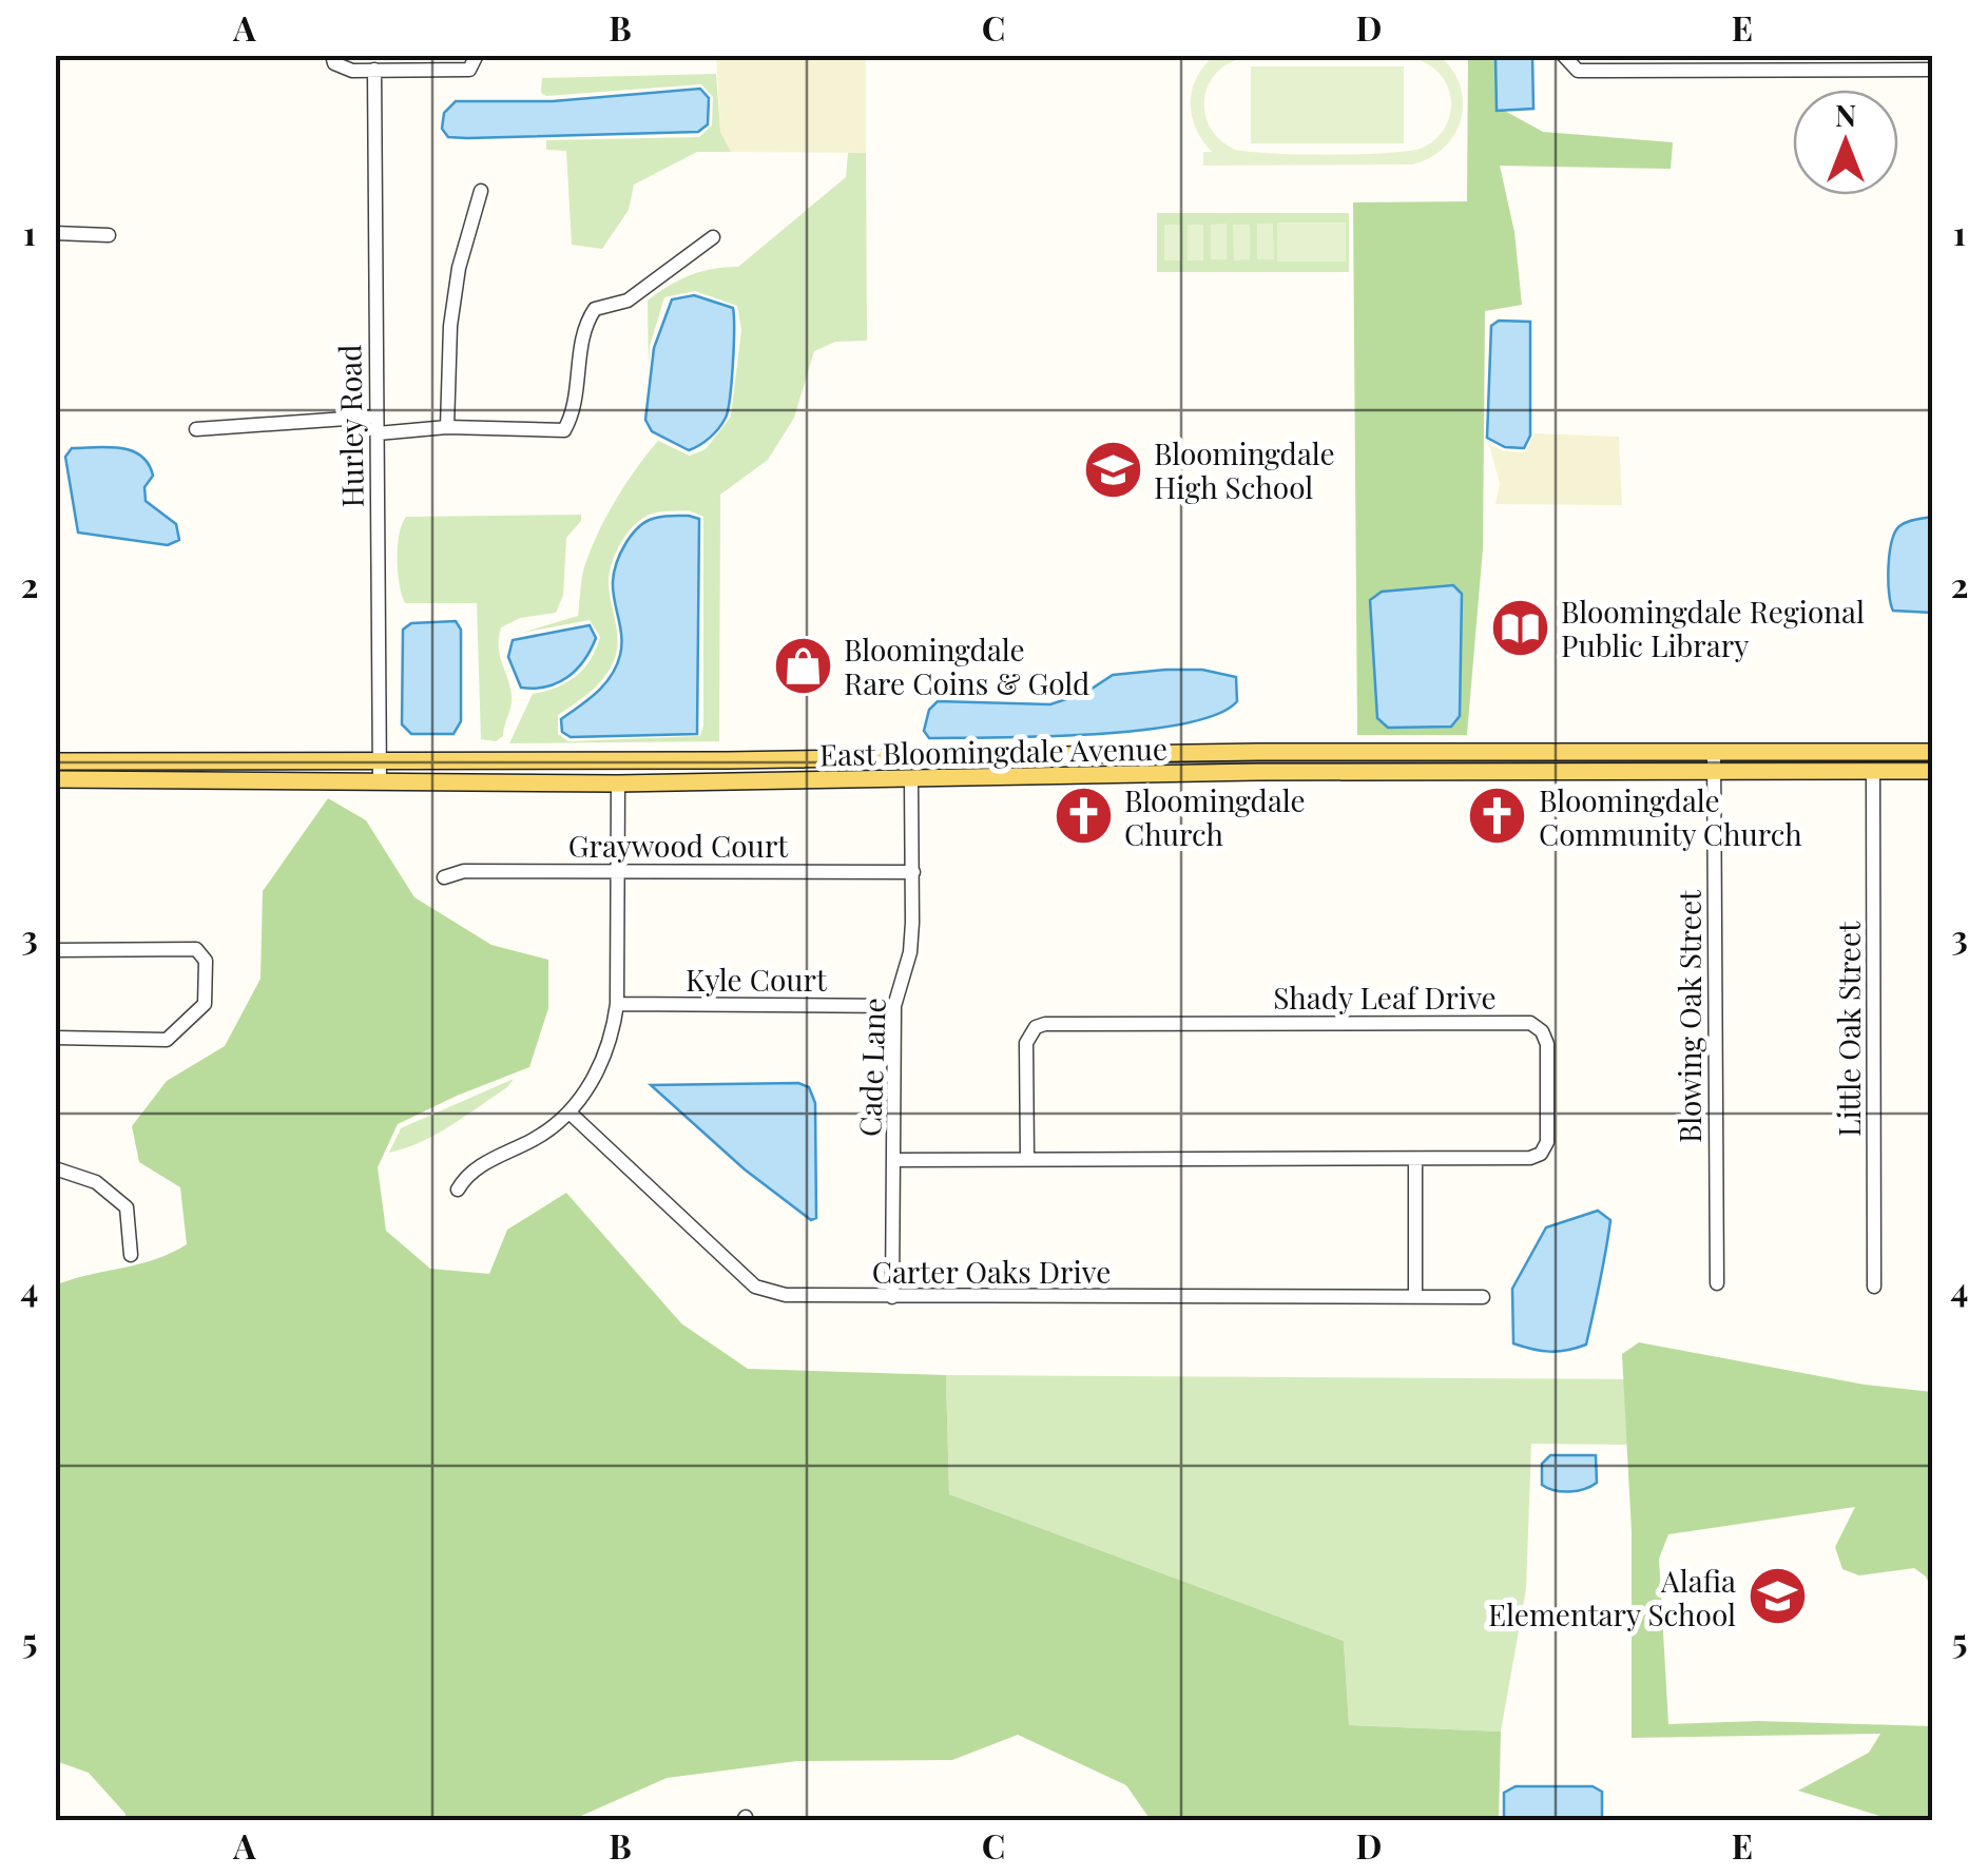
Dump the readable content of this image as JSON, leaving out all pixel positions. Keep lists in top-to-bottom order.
{
  "streets": {
    "main road": ["East Bloomingdale Avenue"],
    "street": [
      "Hurley Road",
      "Graywood Court",
      "Kyle Court",
      "Shady Leaf Drive",
      "Blowing Oak Street",
      "Little Oak Street",
      "Cade Lane",
      "Carter Oaks Drive"
    ]
  },
  "crossings": [
    ["Hurley Road", "East Bloomingdale Avenue"],
    ["East Bloomingdale Avenue", "Blowing Oak Street"],
    ["East Bloomingdale Avenue", "Little Oak Street"],
    ["East Bloomingdale Avenue", "Cade Lane"],
    ["Graywood Court", "Cade Lane"],
    ["Kyle Court", "Cade Lane"],
    ["Shady Leaf Drive", "Cade Lane"],
    ["Cade Lane", "Carter Oaks Drive"]
  ],
  "places": {
    "school or university": ["Bloomingdale High School", "Alafia Elementary School"],
    "library": ["Bloomingdale Regional Public Library"],
    "shop": ["Bloomingdale Rare Coins & Gold"],
    "church": ["Bloomingdale Church", "Bloomingdale Community Church"]
  },
  "north": "top",
  "grid": {
    "columns": [
      "A",
      "B",
      "C",
      "D",
      "E"
    ],
    "rows": [
      "1",
      "2",
      "3",
      "4",
      "5"
    ]
  }
}
